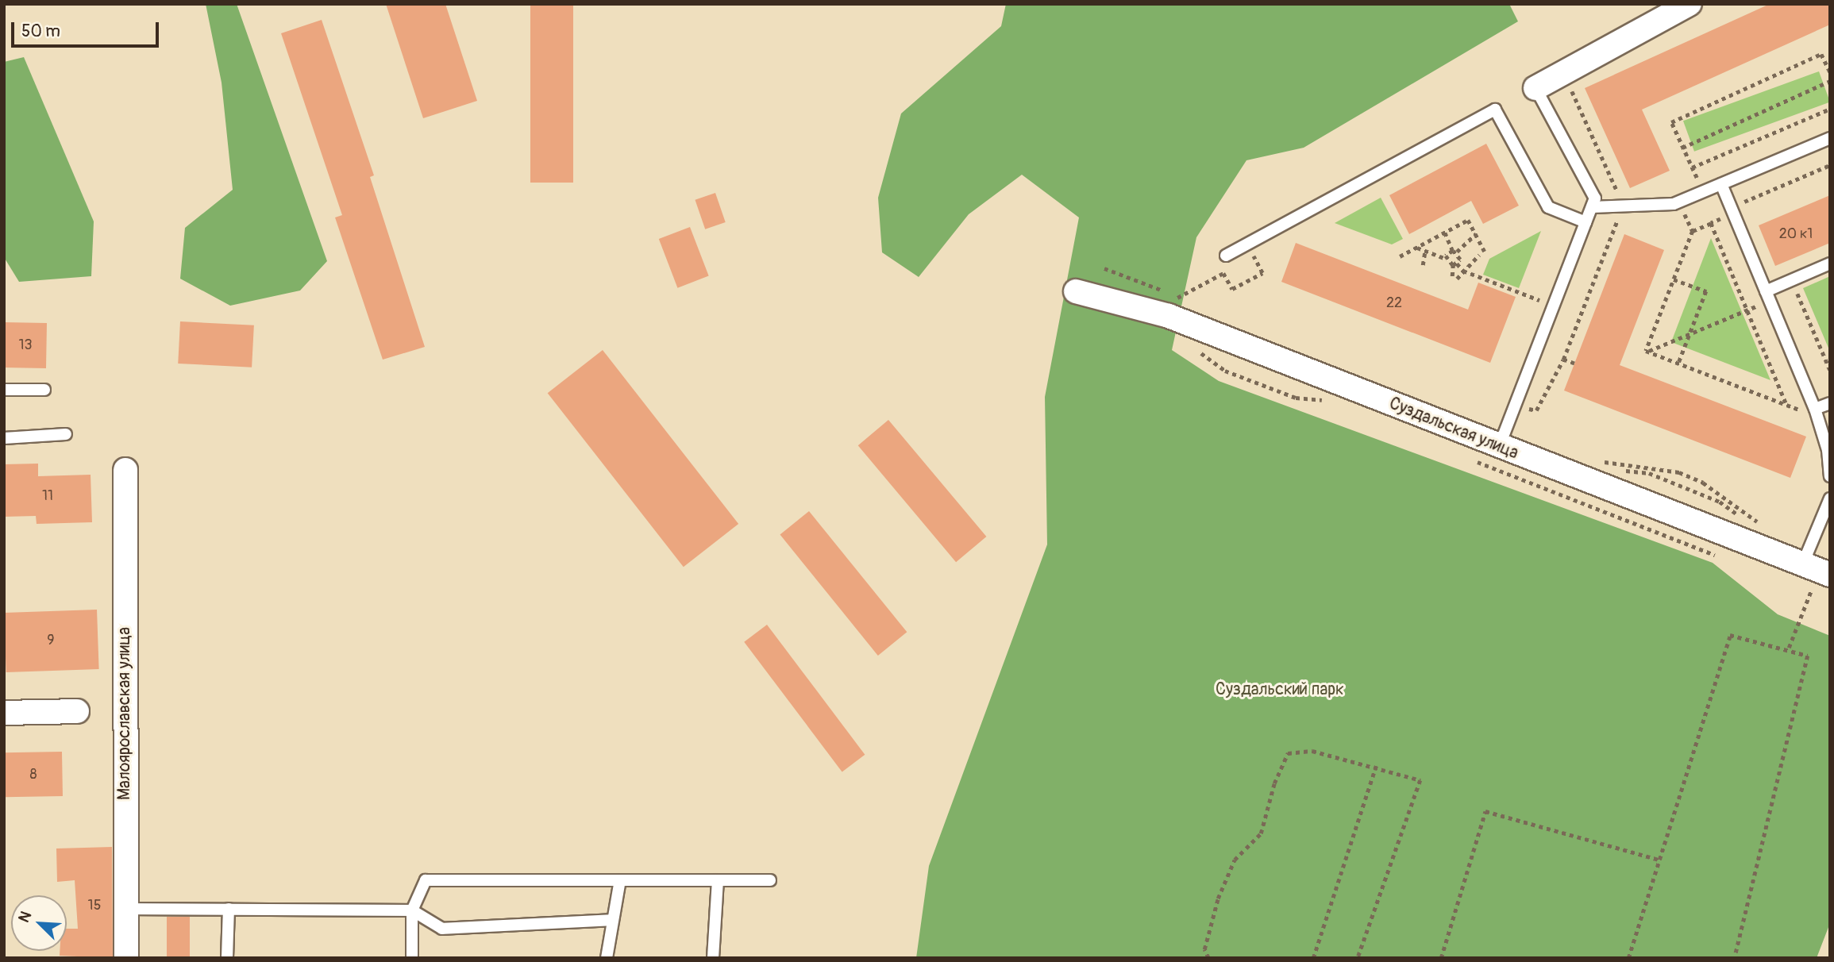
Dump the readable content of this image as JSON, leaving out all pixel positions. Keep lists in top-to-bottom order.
{
  "streets": {
    "street": ["Суздальская улица", "Малоярославская улица"]
  },
  "parks": ["Суздальский парк"],
  "house_numbers": [
    "20 к1",
    "22",
    "13",
    "11",
    "9",
    "8",
    "15"
  ],
  "scale_bar": "50 m",
  "north": "top left"
}
